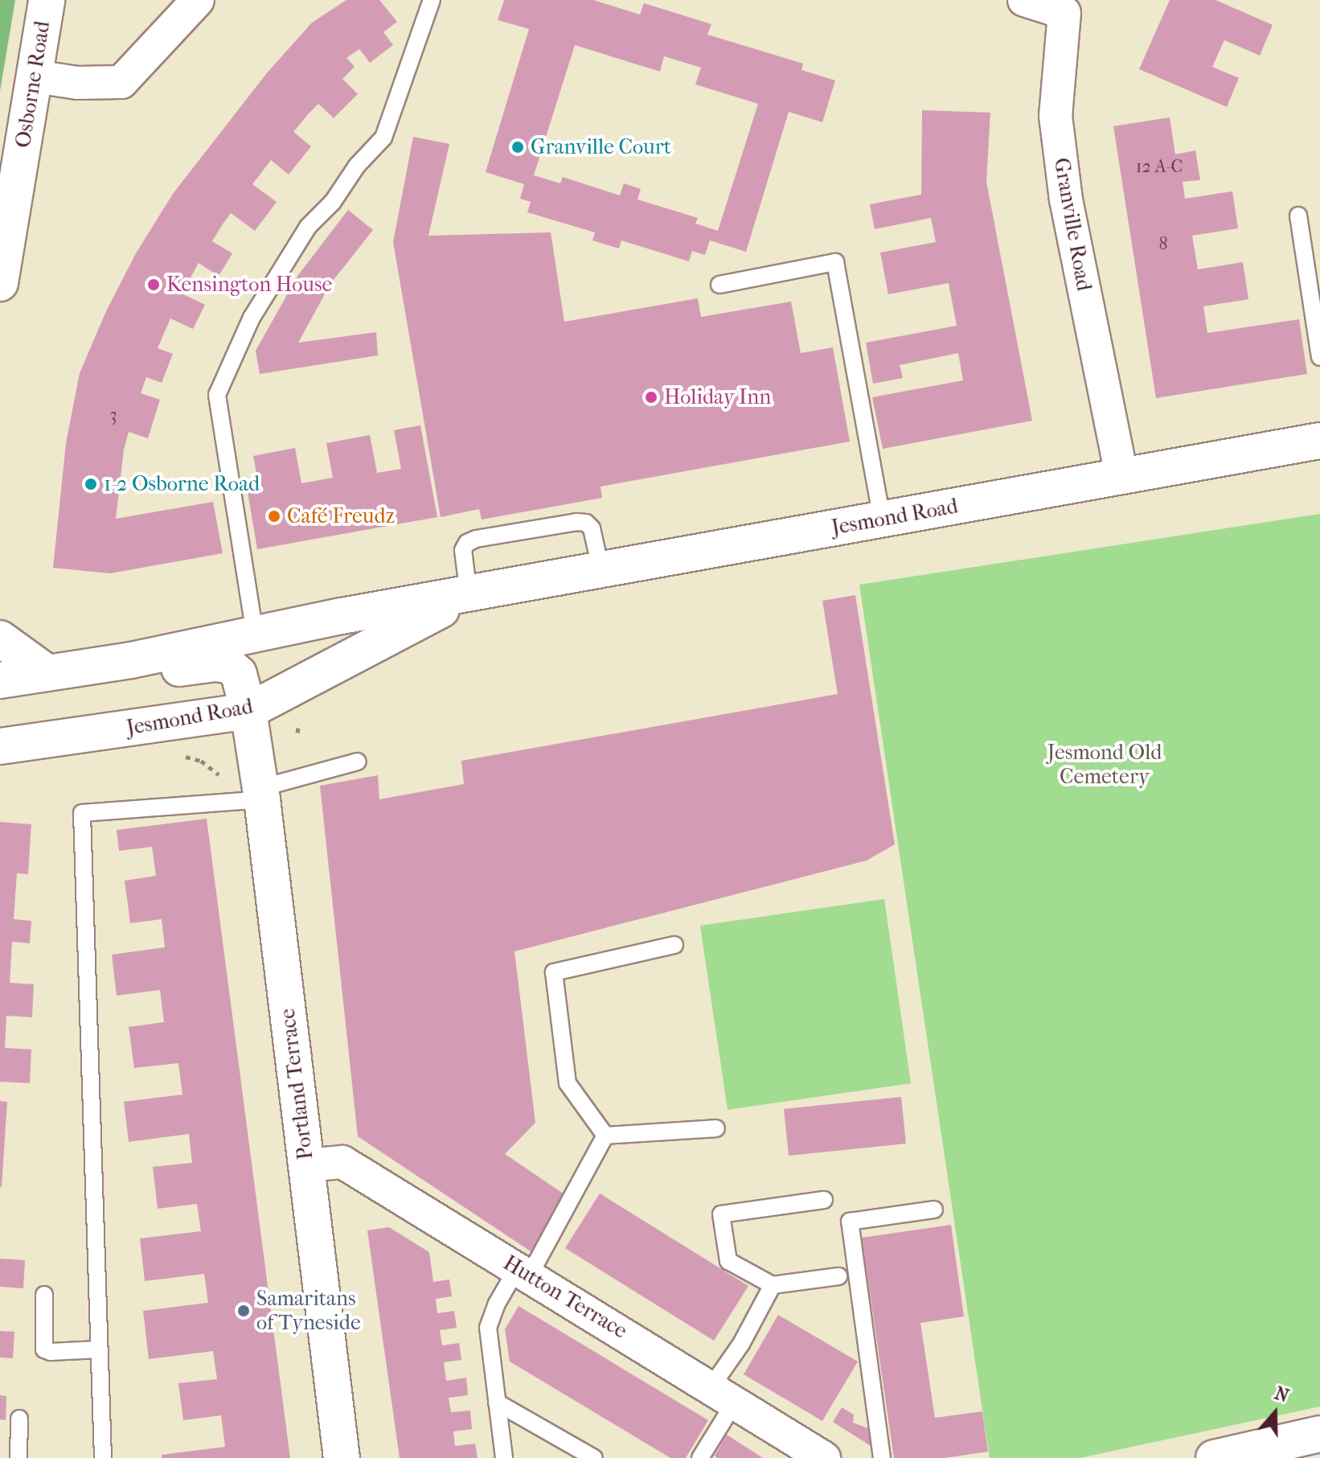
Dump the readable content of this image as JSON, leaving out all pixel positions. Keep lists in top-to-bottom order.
{
  "streets": {
    "main road": ["Osborne Road", "Jesmond Road", "Portland Terrace"],
    "street": ["Granville Road", "Hutton Terrace"]
  },
  "crossings": [
    ["Granville Road", "Jesmond Road"],
    ["Jesmond Road", "Portland Terrace"],
    ["Portland Terrace", "Hutton Terrace"]
  ],
  "parks": ["Jesmond Old Cemetery"],
  "places": [
    "Granville Court",
    "Kensington House",
    "Holiday Inn",
    "1-2 Osborne Road",
    "Café Freudz",
    "Samaritans of Tyneside"
  ],
  "house_numbers": ["12 A-C", "8", "3"],
  "north": "top"
}
